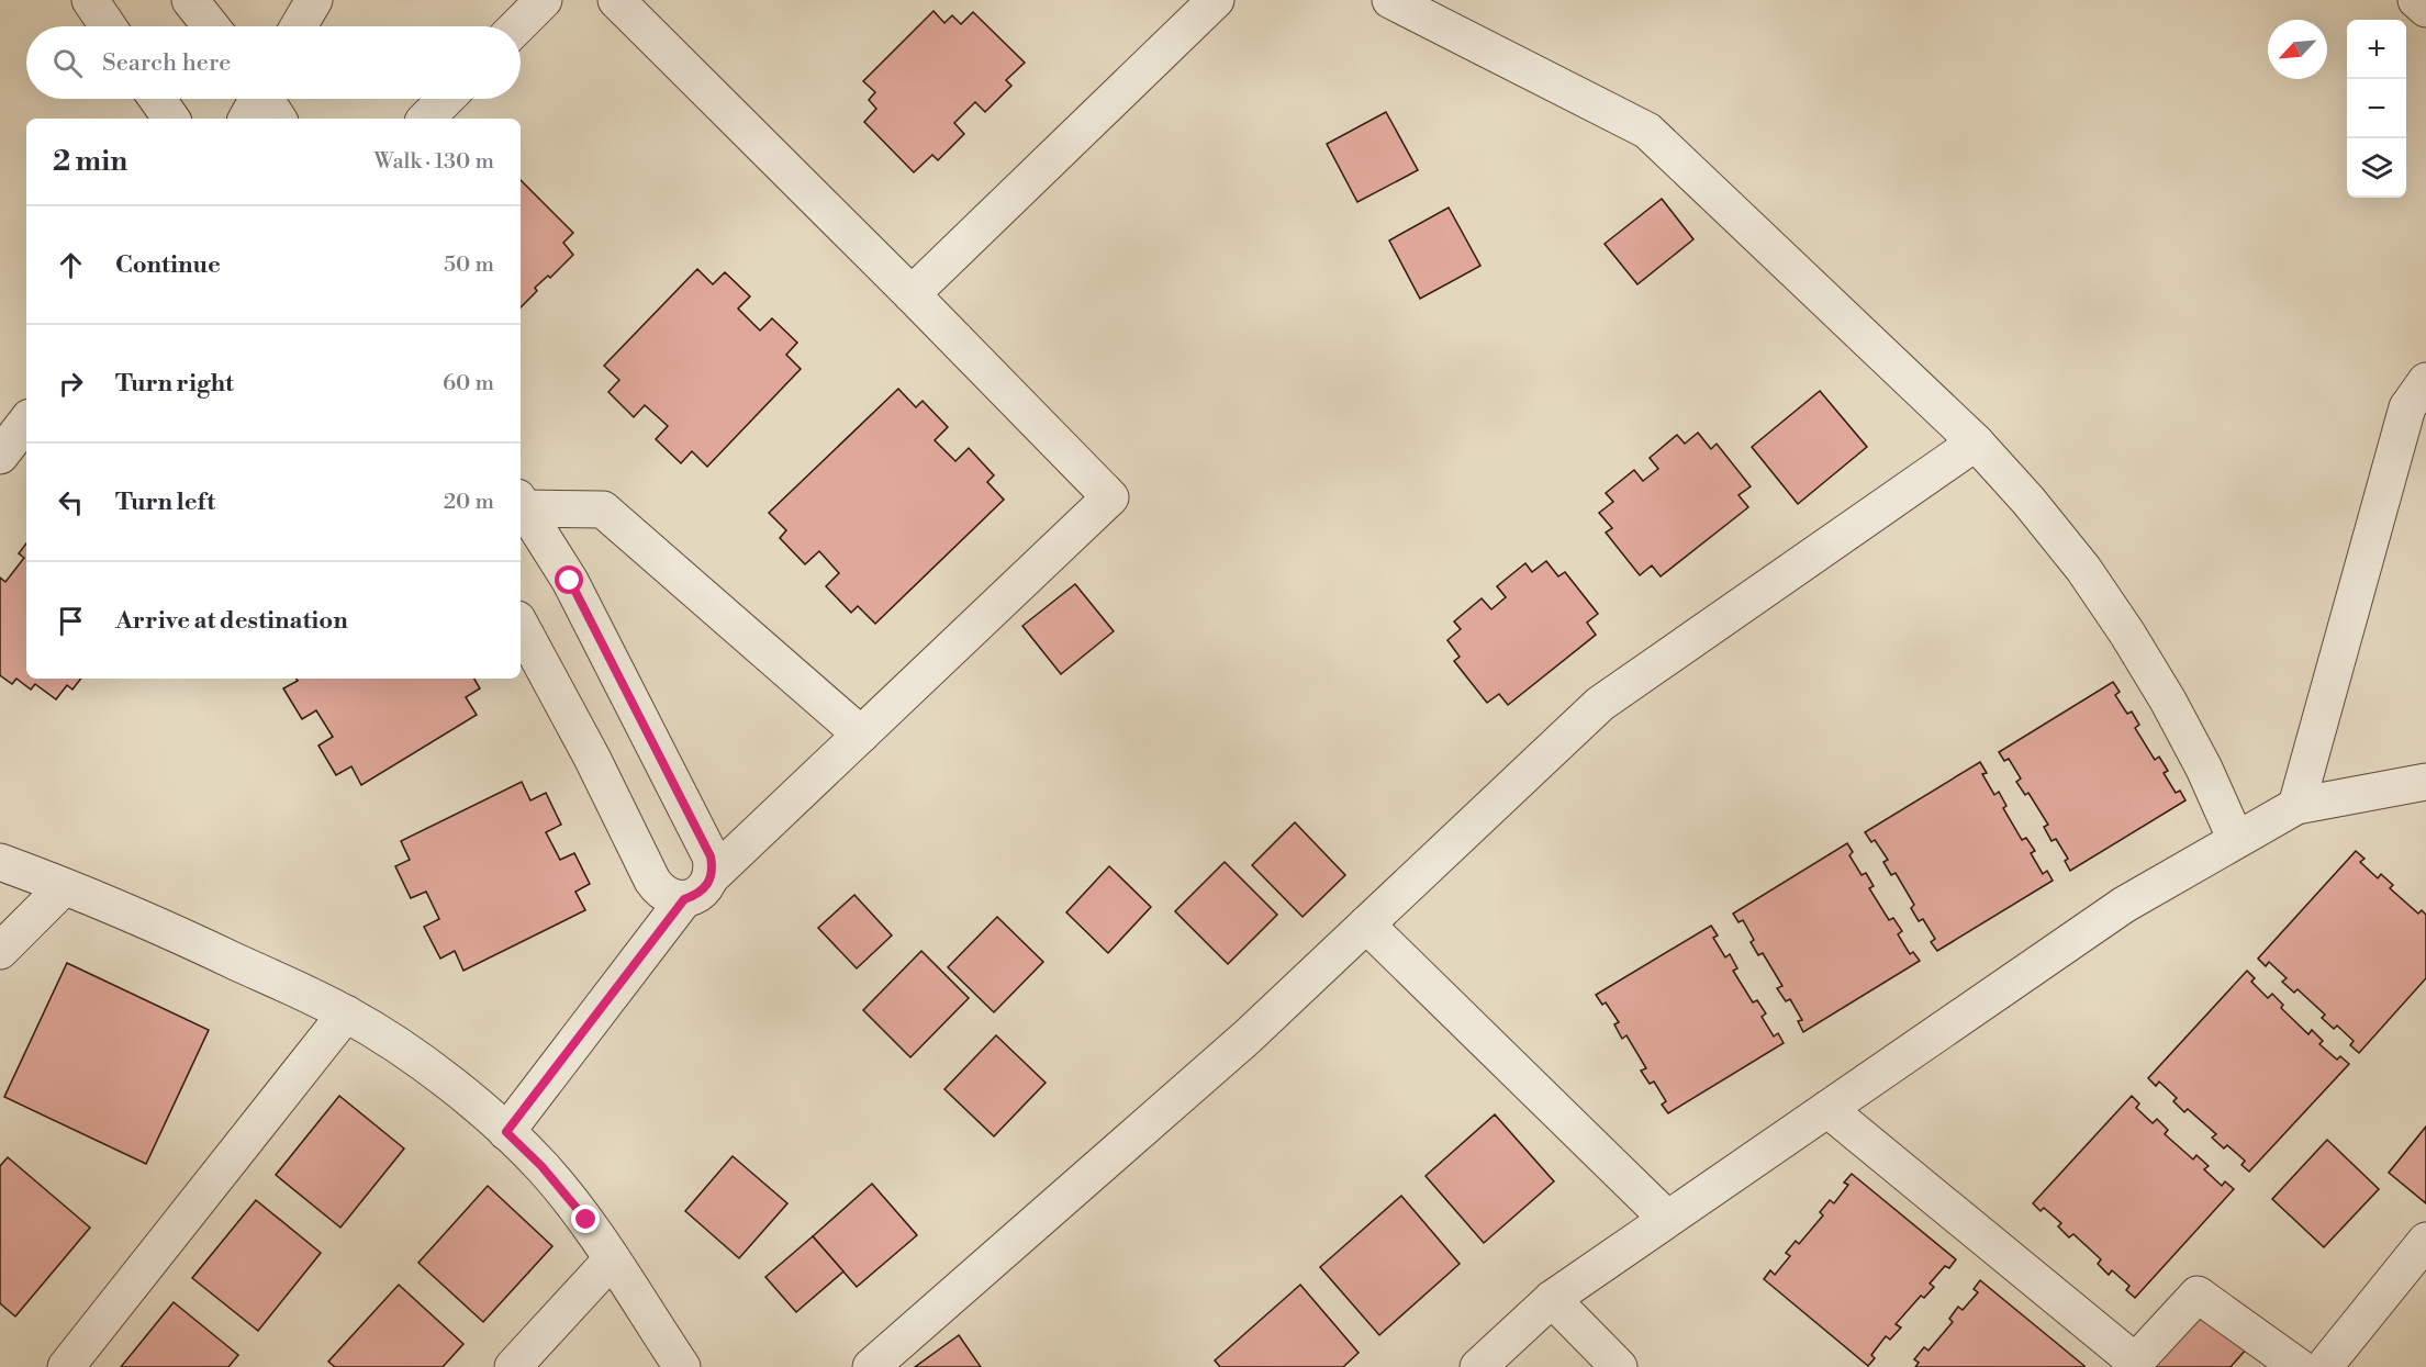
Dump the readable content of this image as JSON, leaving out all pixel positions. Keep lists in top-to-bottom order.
{
  "north": "bottom left",
  "page": {
    "map_buttons": ["+", "−"],
    "search": "Search here",
    "heading": ["2 min", "Walk · 130 m"],
    "list": [
      ["Continue", "50 m"],
      ["Turn right", "60 m"],
      ["Turn left", "20 m"],
      "Arrive at destination"
    ]
  }
}
